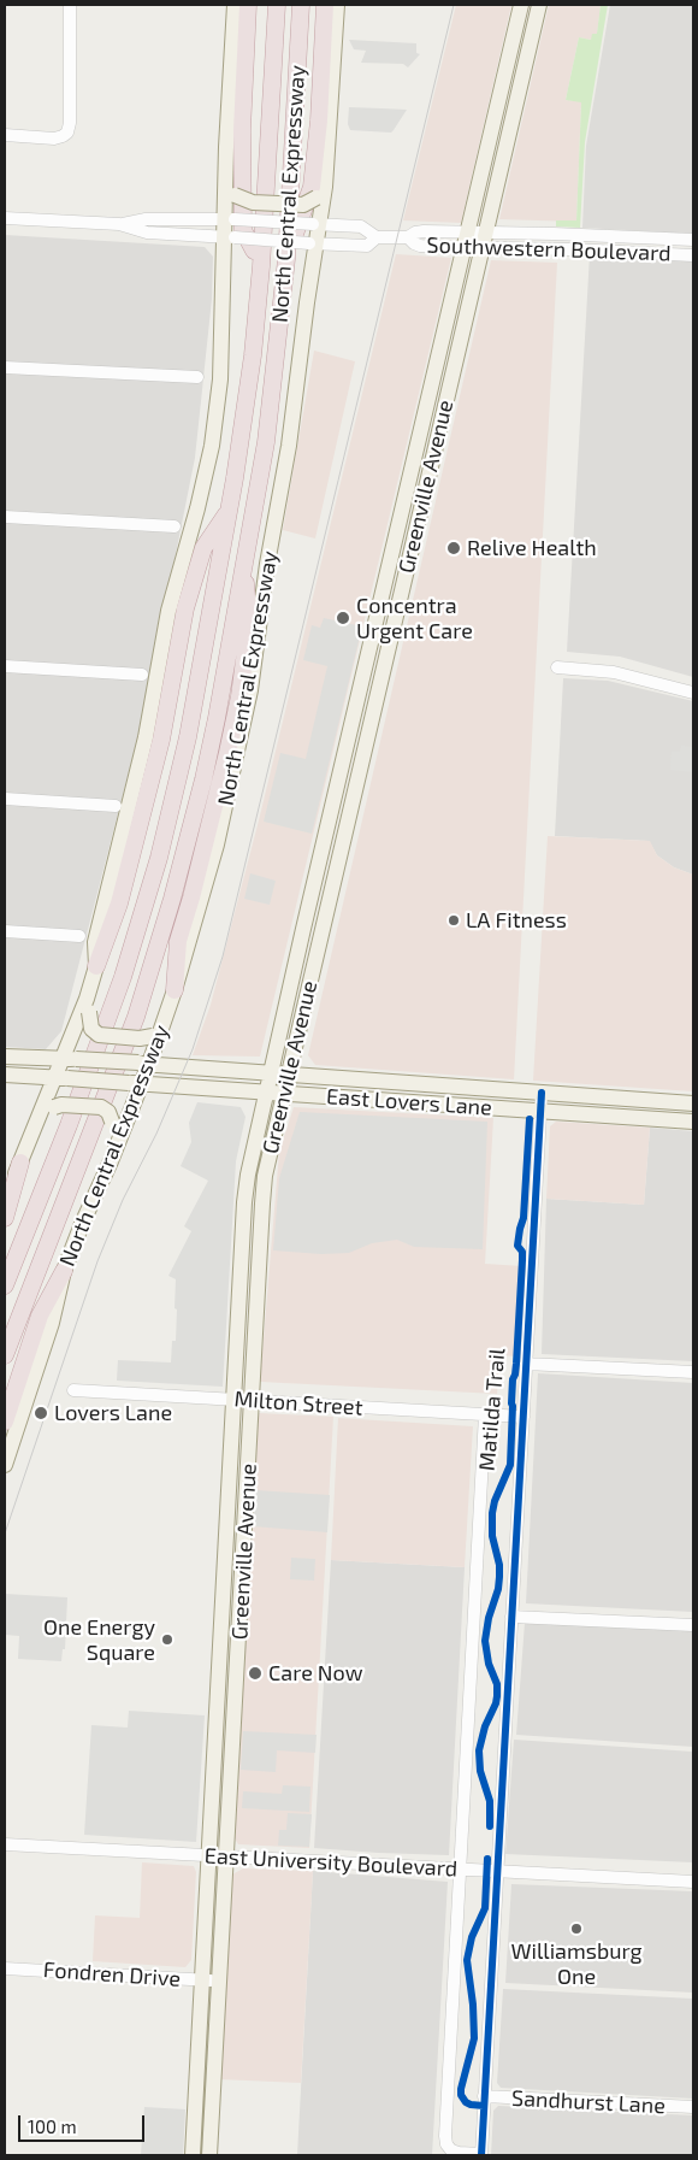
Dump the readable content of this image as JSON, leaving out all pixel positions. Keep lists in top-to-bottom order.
{
  "streets": {
    "highway": ["North Central Expressway"],
    "main road": ["Greenville Avenue", "East Lovers Lane"],
    "street": [
      "Southwestern Boulevard",
      "Milton Street",
      "East University Boulevard",
      "Fondren Drive",
      "Sandhurst Lane"
    ],
    "cycle path": ["Matilda Trail"]
  },
  "crossings": [
    ["North Central Expressway", "Southwestern Boulevard"],
    ["North Central Expressway", "East Lovers Lane"],
    ["Southwestern Boulevard", "Greenville Avenue"],
    ["Greenville Avenue", "East Lovers Lane"],
    ["Greenville Avenue", "Milton Street"],
    ["Greenville Avenue", "East University Boulevard"],
    ["Greenville Avenue", "Fondren Drive"]
  ],
  "places": [
    "Relive Health",
    "Concentra Urgent Care",
    "LA Fitness",
    "Lovers Lane",
    "One Energy Square",
    "Care Now",
    "Williamsburg One"
  ],
  "scale_bar": "100 m"
}
